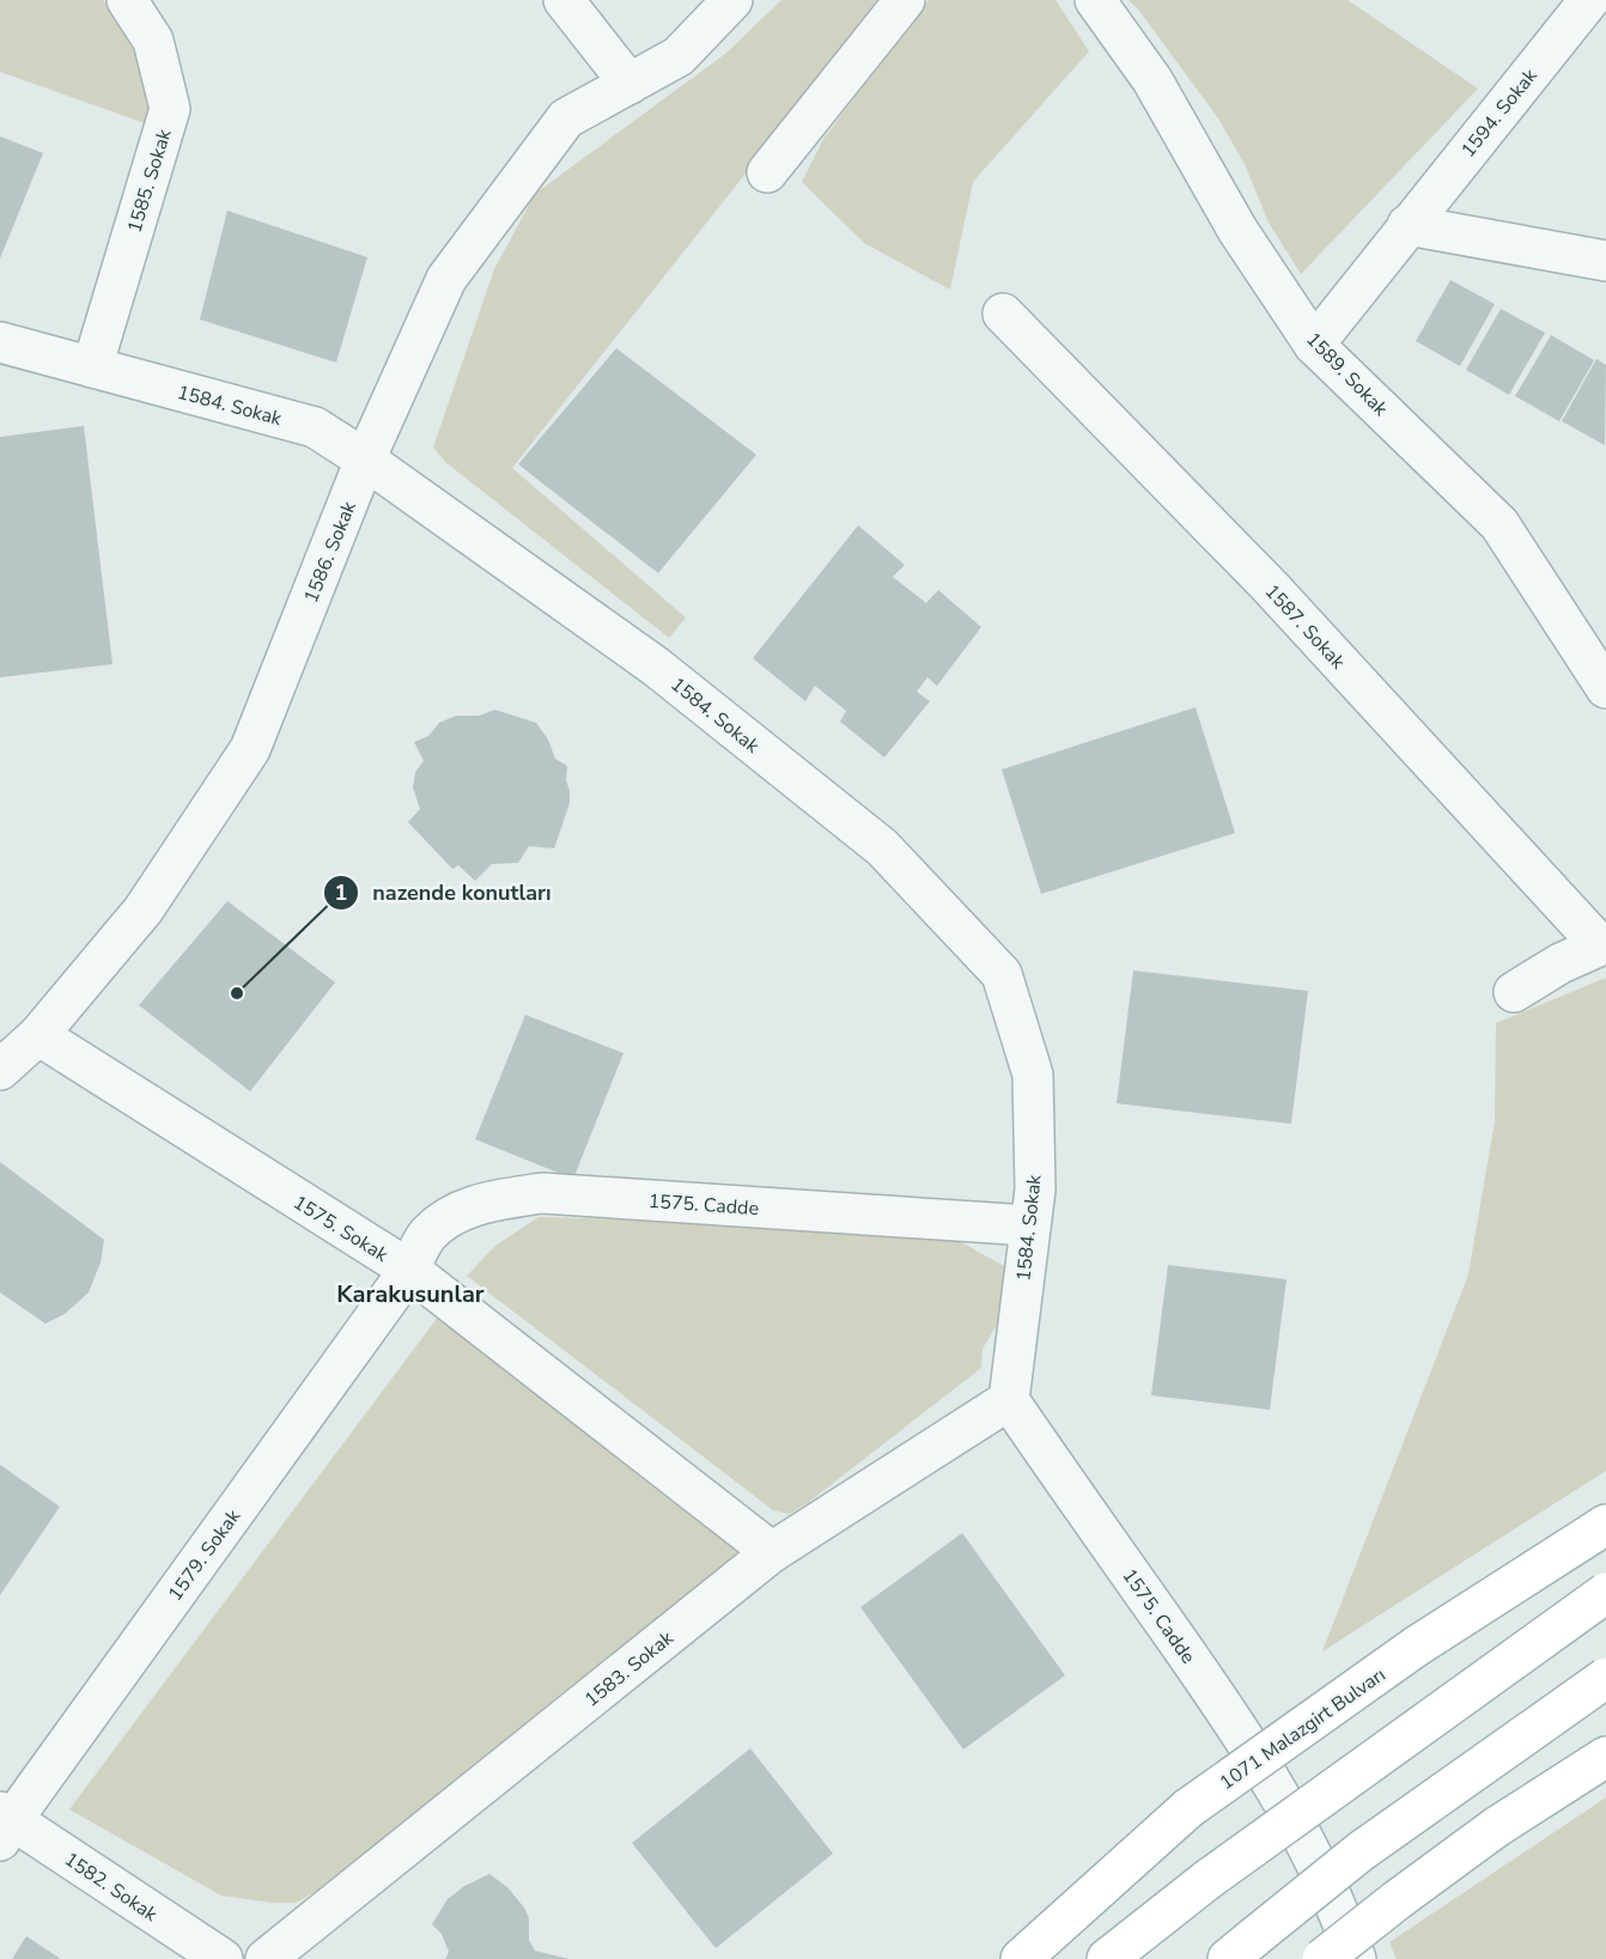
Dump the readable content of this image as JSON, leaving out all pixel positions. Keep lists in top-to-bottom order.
{
  "streets": {
    "main road": ["1071 Malazgirt Bulvarı"],
    "street": [
      "1594. Sokak",
      "1585. Sokak",
      "1589. Sokak",
      "1584. Sokak",
      "1586. Sokak",
      "1587. Sokak",
      "1575. Cadde",
      "1575. Sokak",
      "1579. Sokak",
      "1583. Sokak",
      "1582. Sokak"
    ]
  },
  "crossings": [
    ["1594. Sokak", "1589. Sokak"],
    ["1585. Sokak", "1584. Sokak"],
    ["1584. Sokak", "1586. Sokak"],
    ["1584. Sokak", "1575. Cadde"],
    ["1584. Sokak", "1583. Sokak"],
    ["1586. Sokak", "1575. Sokak"],
    ["1575. Cadde", "1575. Sokak"],
    ["1575. Cadde", "1579. Sokak"],
    ["1575. Cadde", "1583. Sokak"],
    ["1575. Sokak", "1579. Sokak"],
    ["1575. Sokak", "1583. Sokak"],
    ["1579. Sokak", "1582. Sokak"]
  ],
  "districts": ["Karakusunlar"],
  "places": ["nazende konutları"]
}
